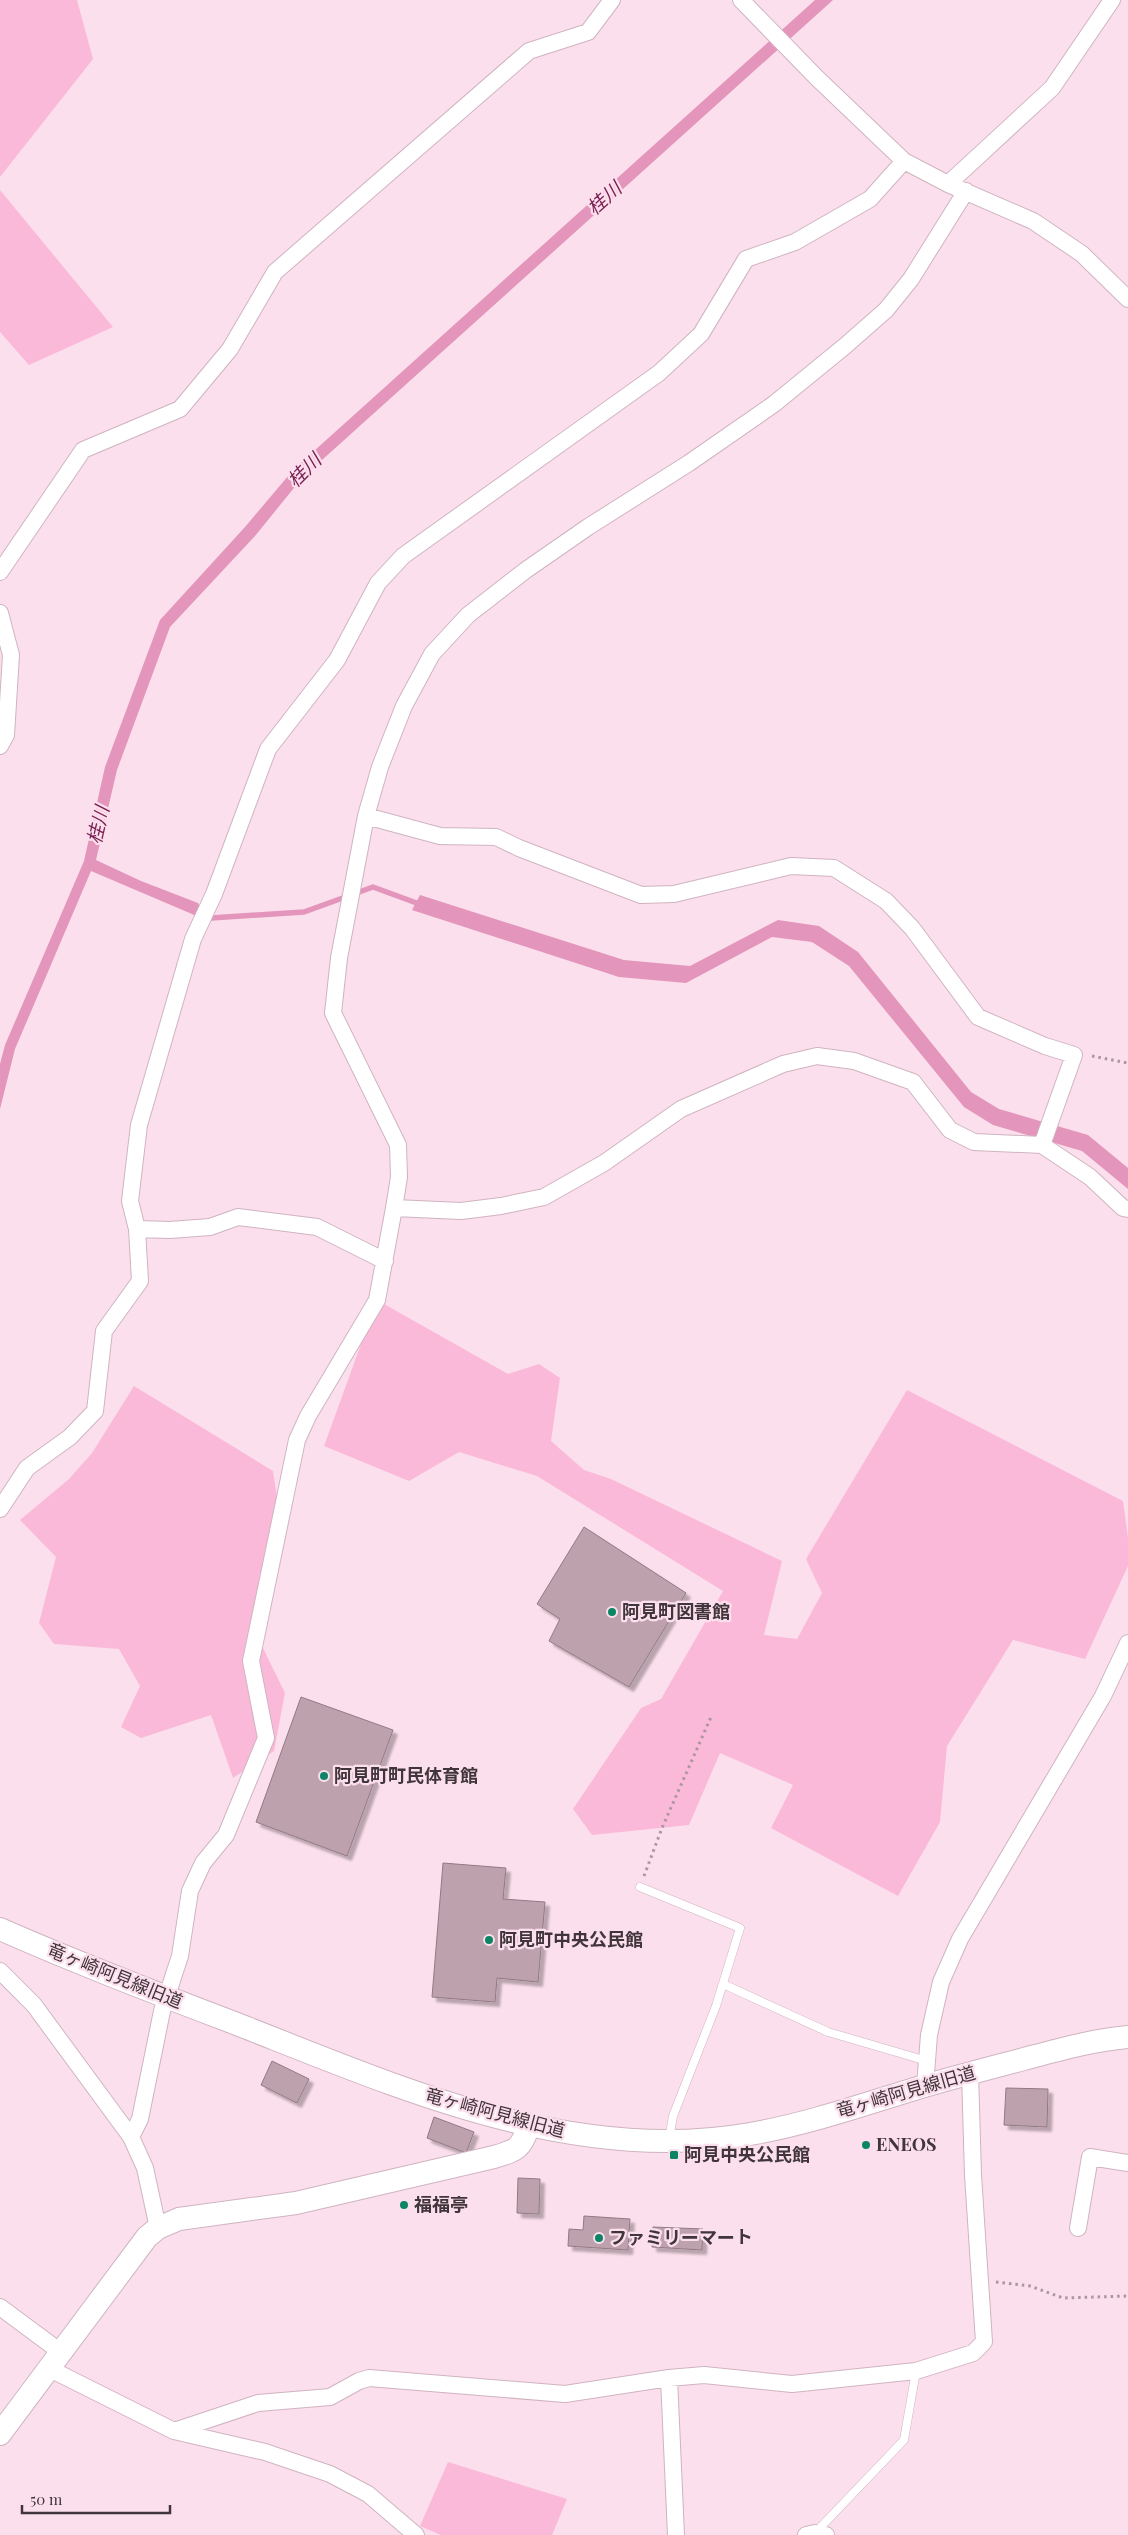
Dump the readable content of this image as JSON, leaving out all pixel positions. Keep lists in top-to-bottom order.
{
  "streets": {
    "street": ["竜ヶ崎阿見線旧道"]
  },
  "water": ["桂川"],
  "places": {
    "other": [
      "阿見町図書館",
      "阿見町町民体育館",
      "阿見町中央公民館",
      "ENEOS",
      "福福亭",
      "ファミリーマート"
    ],
    "transit": ["阿見中央公民館"]
  },
  "scale_bar": "50 m"
}
